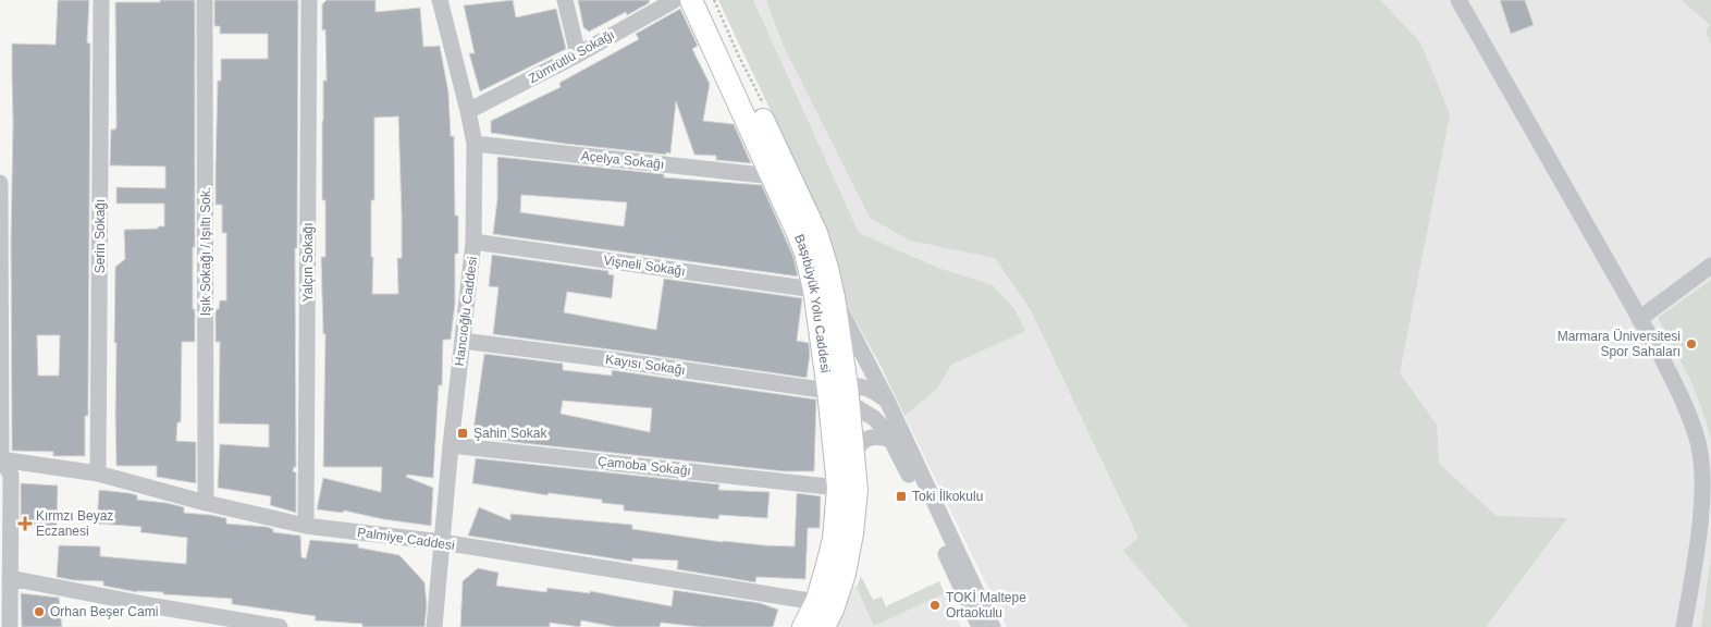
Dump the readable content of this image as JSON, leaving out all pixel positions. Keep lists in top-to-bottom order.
{
  "streets": {
    "main road": ["Başıbüyük Yolu Caddesi"],
    "street": [
      "Zümrütlü Sokağı",
      "Açelya Sokağı",
      "Serin Sokağı",
      "Işık Sokağı / Işıltı Sok.",
      "Yalçın Sokağı",
      "Vişneli Sokağı",
      "Hancıoğlu Caddesi",
      "Kayısı Sokağı",
      "Çamoba Sokağı",
      "Palmiye Caddesi"
    ]
  },
  "crossings": [
    ["Zümrütlü Sokağı", "Hancıoğlu Caddesi"],
    ["Açelya Sokağı", "Başıbüyük Yolu Caddesi"],
    ["Açelya Sokağı", "Hancıoğlu Caddesi"],
    ["Serin Sokağı", "Palmiye Caddesi"],
    ["Işık Sokağı / Işıltı Sok.", "Palmiye Caddesi"],
    ["Yalçın Sokağı", "Palmiye Caddesi"],
    ["Vişneli Sokağı", "Başıbüyük Yolu Caddesi"],
    ["Vişneli Sokağı", "Hancıoğlu Caddesi"],
    ["Başıbüyük Yolu Caddesi", "Kayısı Sokağı"],
    ["Başıbüyük Yolu Caddesi", "Çamoba Sokağı"],
    ["Başıbüyük Yolu Caddesi", "Palmiye Caddesi"],
    ["Hancıoğlu Caddesi", "Kayısı Sokağı"],
    ["Hancıoğlu Caddesi", "Çamoba Sokağı"],
    ["Hancıoğlu Caddesi", "Palmiye Caddesi"]
  ],
  "places": {
    "other": ["Marmara Üniversitesi Spor Sahaları", "TOKİ Maltepe Ortaokulu", "Orhan Beşer Cami"],
    "transit": ["Şahin Sokak", "Toki İlkokulu"],
    "health": ["Kırmzı Beyaz Eczanesi"]
  }
}
